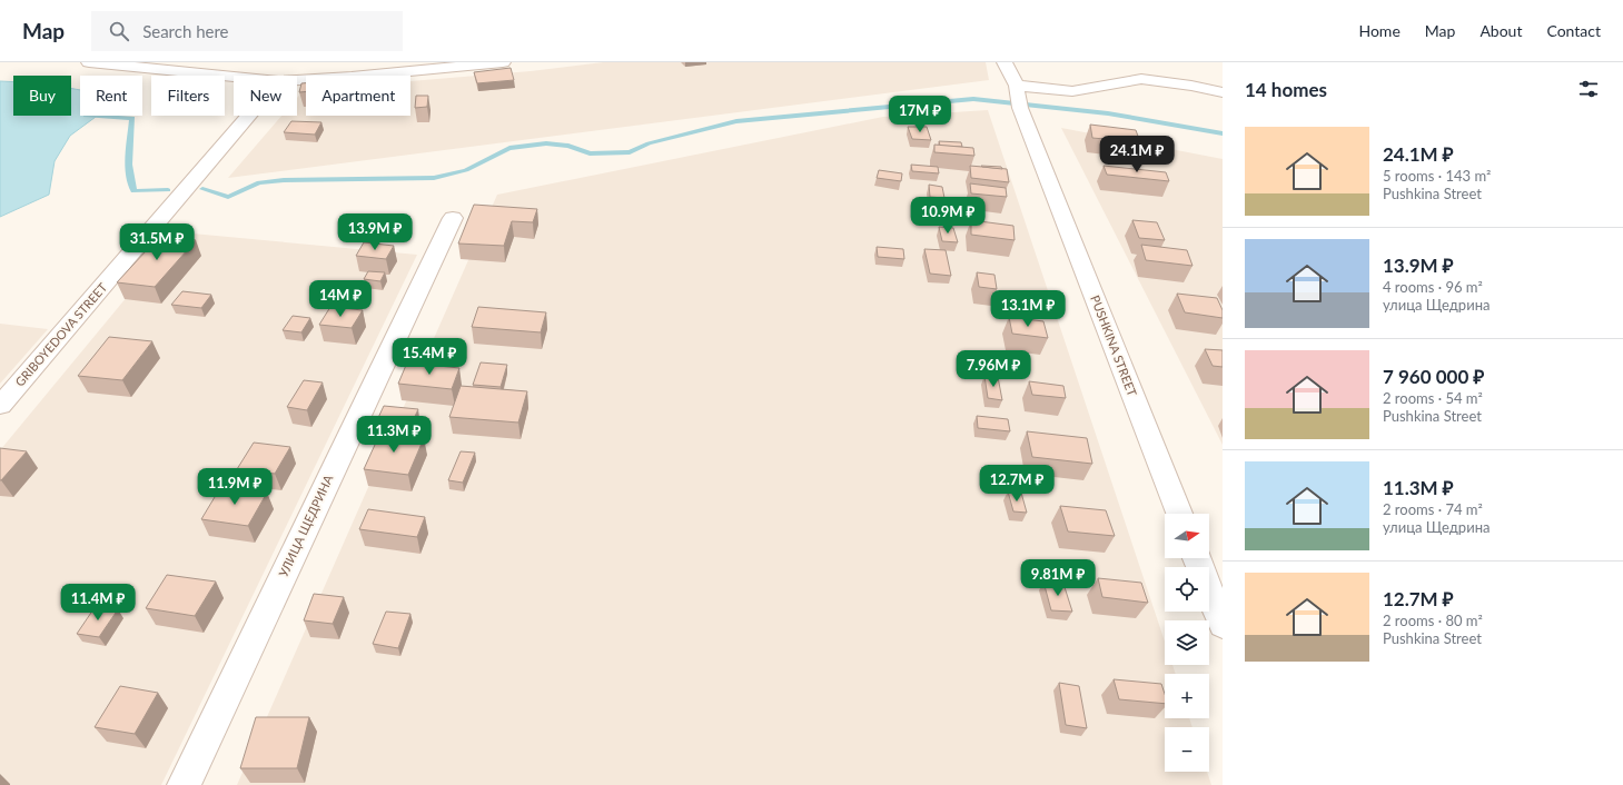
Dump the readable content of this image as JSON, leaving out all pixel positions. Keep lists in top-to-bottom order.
{
  "streets": {
    "street": ["GRIBOYEDOVA STREET", "PUSHKINA STREET", "УЛИЦА ЩЕДРИНА"]
  },
  "north": "right",
  "page": {
    "header": "Map",
    "search": "Search here",
    "nav": [
      "Home",
      "Map",
      "About",
      "Contact"
    ],
    "heading": "14 homes",
    "chip": [
      "Buy",
      "Rent",
      "Filters",
      "New",
      "Apartment"
    ],
    "price": [
      "17M ₽",
      "24.1M ₽",
      "10.9M ₽",
      "13.9M ₽",
      "31.5M ₽",
      "14M ₽",
      "13.1M ₽",
      "15.4M ₽",
      "7.96M ₽",
      "11.3M ₽",
      "12.7M ₽",
      "11.9M ₽",
      "9.81M ₽",
      "11.4M ₽"
    ],
    "list": [
      {
        "name": "24.1M ₽",
        "note": "5 rooms · 143 m² · Pushkina Street"
      },
      {
        "name": "13.9M ₽",
        "note": "4 rooms · 96 m² · улица Щедрина"
      },
      {
        "name": "7 960 000 ₽",
        "note": "2 rooms · 54 m² · Pushkina Street"
      },
      {
        "name": "11.3M ₽",
        "note": "2 rooms · 74 m² · улица Щедрина"
      },
      {
        "name": "12.7M ₽",
        "note": "2 rooms · 80 m² · Pushkina Street"
      }
    ],
    "map_buttons": ["+", "−"]
  }
}
